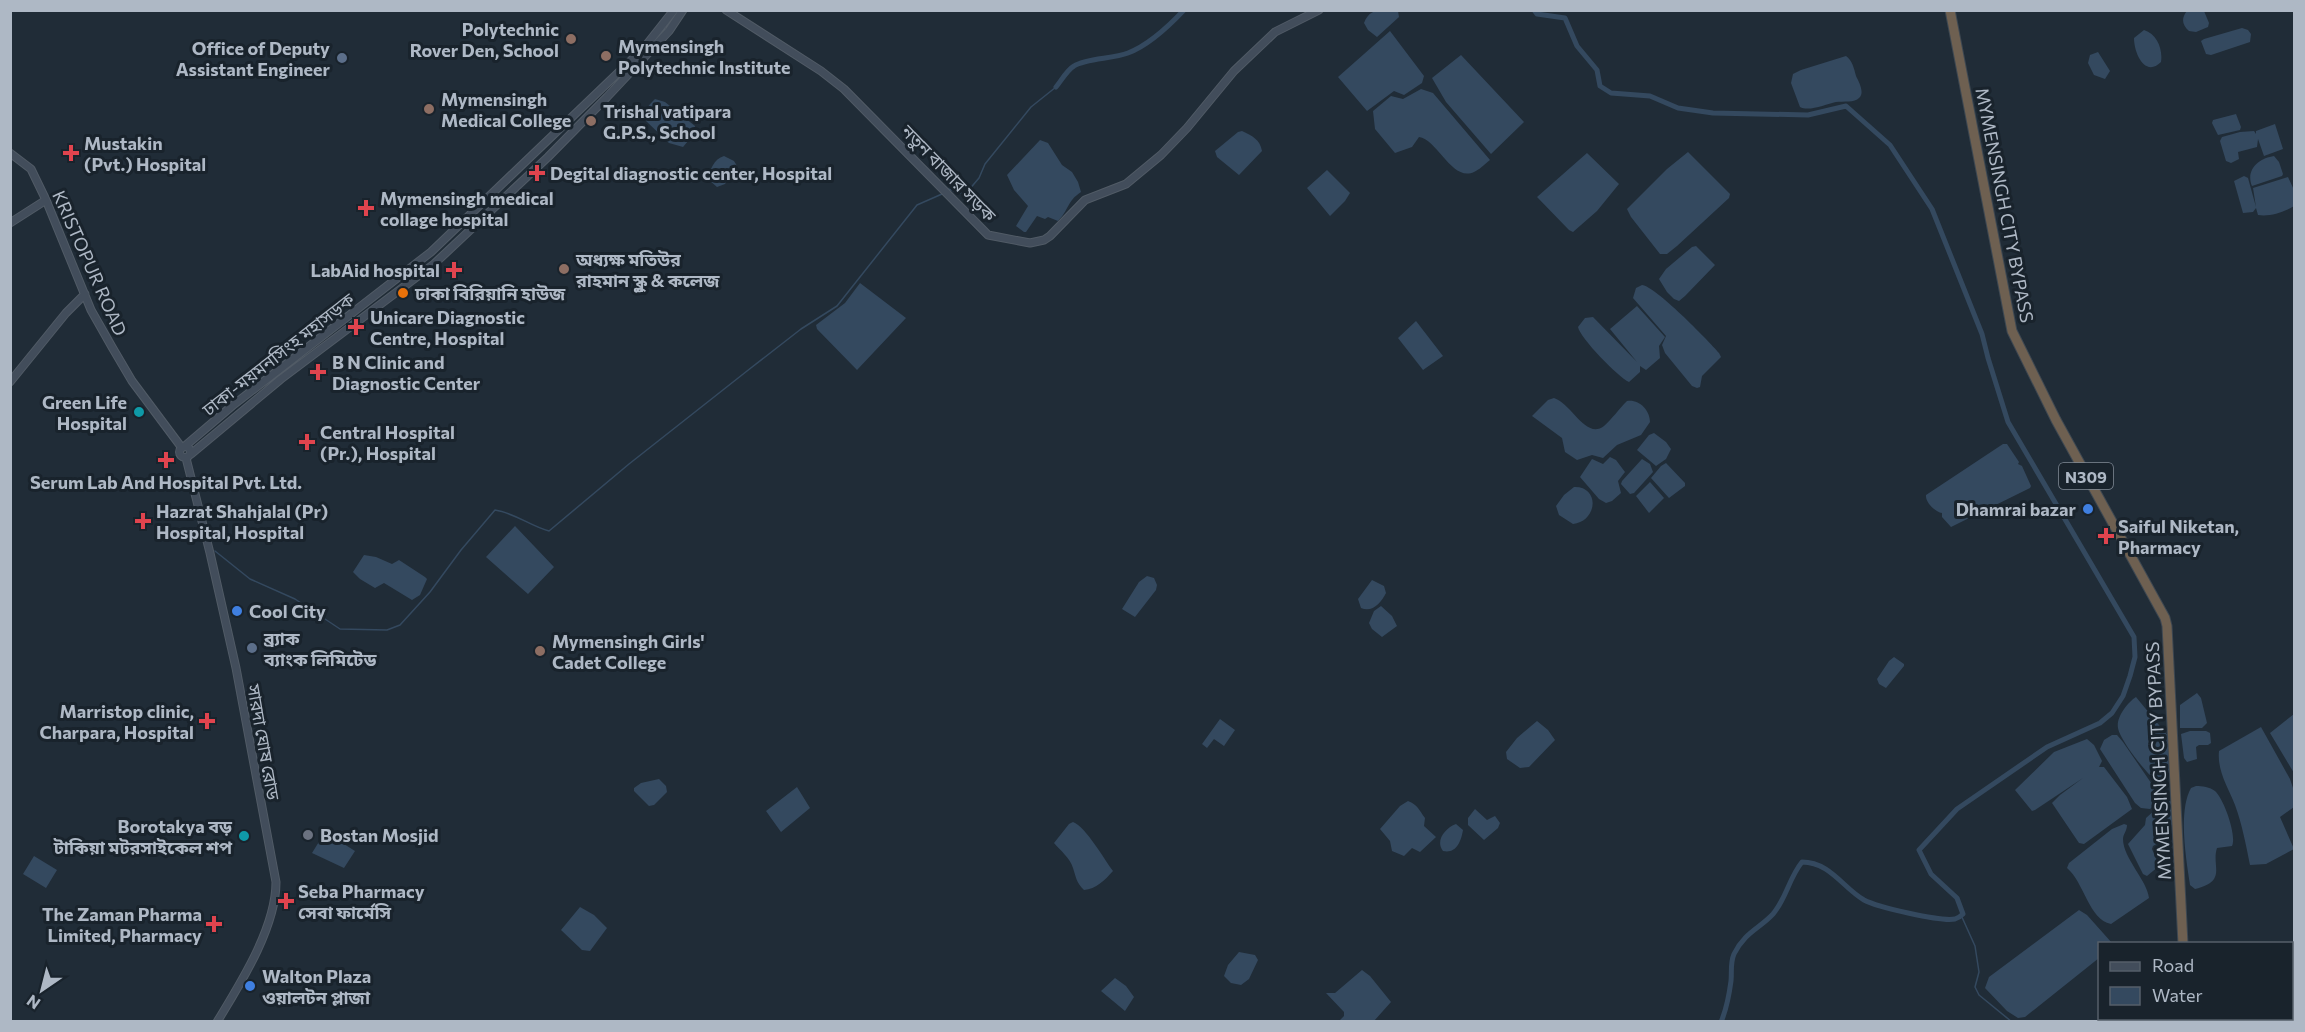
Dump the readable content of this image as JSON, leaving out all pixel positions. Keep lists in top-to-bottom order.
{
  "streets": {
    "highway": ["MYMENSINGH CITY BYPASS", "N309"],
    "main road": [
      "নতুন বাজার সড়ক",
      "KRISTOPUR ROAD",
      "ঢাকা-ময়মনসিংহ মহাসড়ক",
      "সারদা ঘোষ রোড"
    ]
  },
  "crossings": [
    ["KRISTOPUR ROAD", "ঢাকা-ময়মনসিংহ মহাসড়ক"],
    ["KRISTOPUR ROAD", "সারদা ঘোষ রোড"],
    ["ঢাকা-ময়মনসিংহ মহাসড়ক", "সারদা ঘোষ রোড"]
  ],
  "places": {
    "other": [
      "Polytechnic Rover Den, School",
      "Mymensingh Polytechnic Institute",
      "Office of Deputy Assistant Engineer",
      "Mymensingh Medical College",
      "Trishal vatipara G.P.S., School",
      "অধ্যক্ষ মতিউর রাহমান স্কুল & কলেজ",
      "ঢাকা বিরিয়ানি হাউজ",
      "Green Life Hospital",
      "Dhamrai bazar",
      "Cool City",
      "ব্র্যাক ব্যাংক লিমিটেড",
      "Mymensingh Girls' Cadet College",
      "Bostan Mosjid",
      "Borotakya বড় টাকিয়া মটরসাইকেল শপ",
      "Walton Plaza ওয়ালটন প্লাজা"
    ],
    "health": [
      "Mustakin (Pvt.) Hospital",
      "Degital diagnostic center, Hospital",
      "Mymensingh medical collage hospital",
      "LabAid hospital",
      "Unicare Diagnostic Centre, Hospital",
      "B N Clinic and Diagnostic Center",
      "Central Hospital (Pr.), Hospital",
      "Serum Lab And Hospital Pvt. Ltd.",
      "Hazrat Shahjalal (Pr) Hospital, Hospital",
      "Saiful Niketan, Pharmacy",
      "Marristop clinic, Charpara, Hospital",
      "Seba Pharmacy সেবা ফার্মেসি",
      "The Zaman Pharma Limited, Pharmacy"
    ]
  },
  "legend": ["Road", "Water"],
  "north": "bottom left"
}
